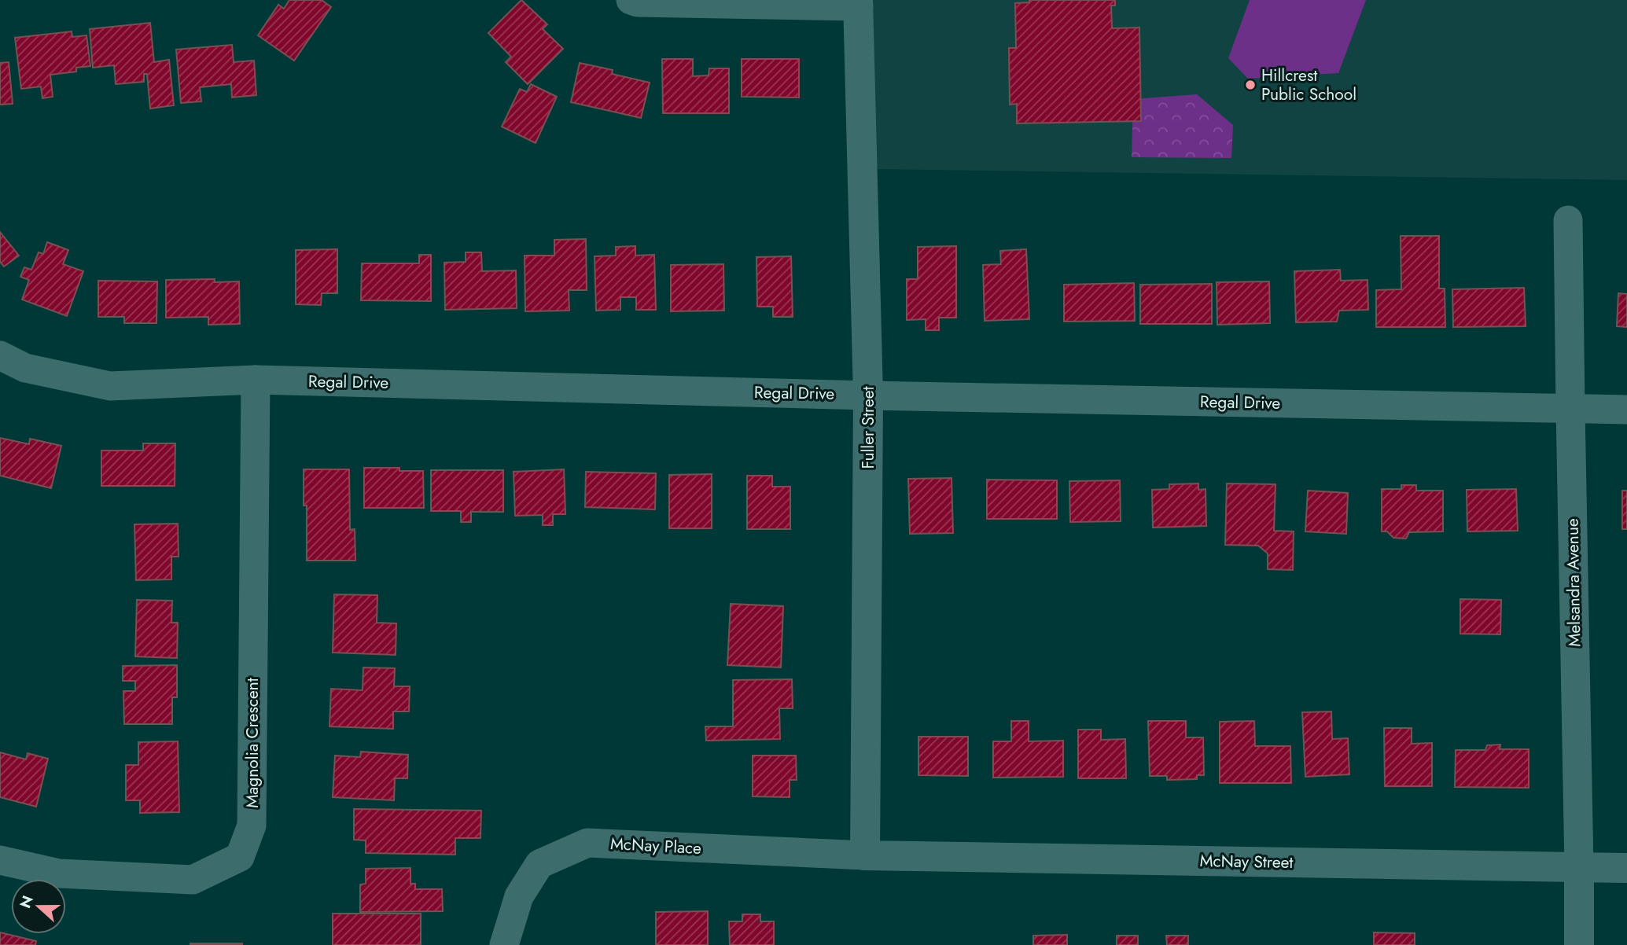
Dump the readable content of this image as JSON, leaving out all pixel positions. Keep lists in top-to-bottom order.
{
  "streets": {
    "street": [
      "Regal Drive",
      "Fuller Street",
      "Melsandra Avenue",
      "Magnolia Crescent",
      "McNay Place",
      "McNay Street"
    ]
  },
  "crossings": [
    ["Regal Drive", "Fuller Street"],
    ["Regal Drive", "Melsandra Avenue"],
    ["Regal Drive", "Magnolia Crescent"],
    ["Fuller Street", "McNay Place"],
    ["Fuller Street", "McNay Street"],
    ["Melsandra Avenue", "McNay Street"],
    ["McNay Place", "McNay Street"]
  ],
  "places": ["Hillcrest Public School"],
  "north": "left"
}
